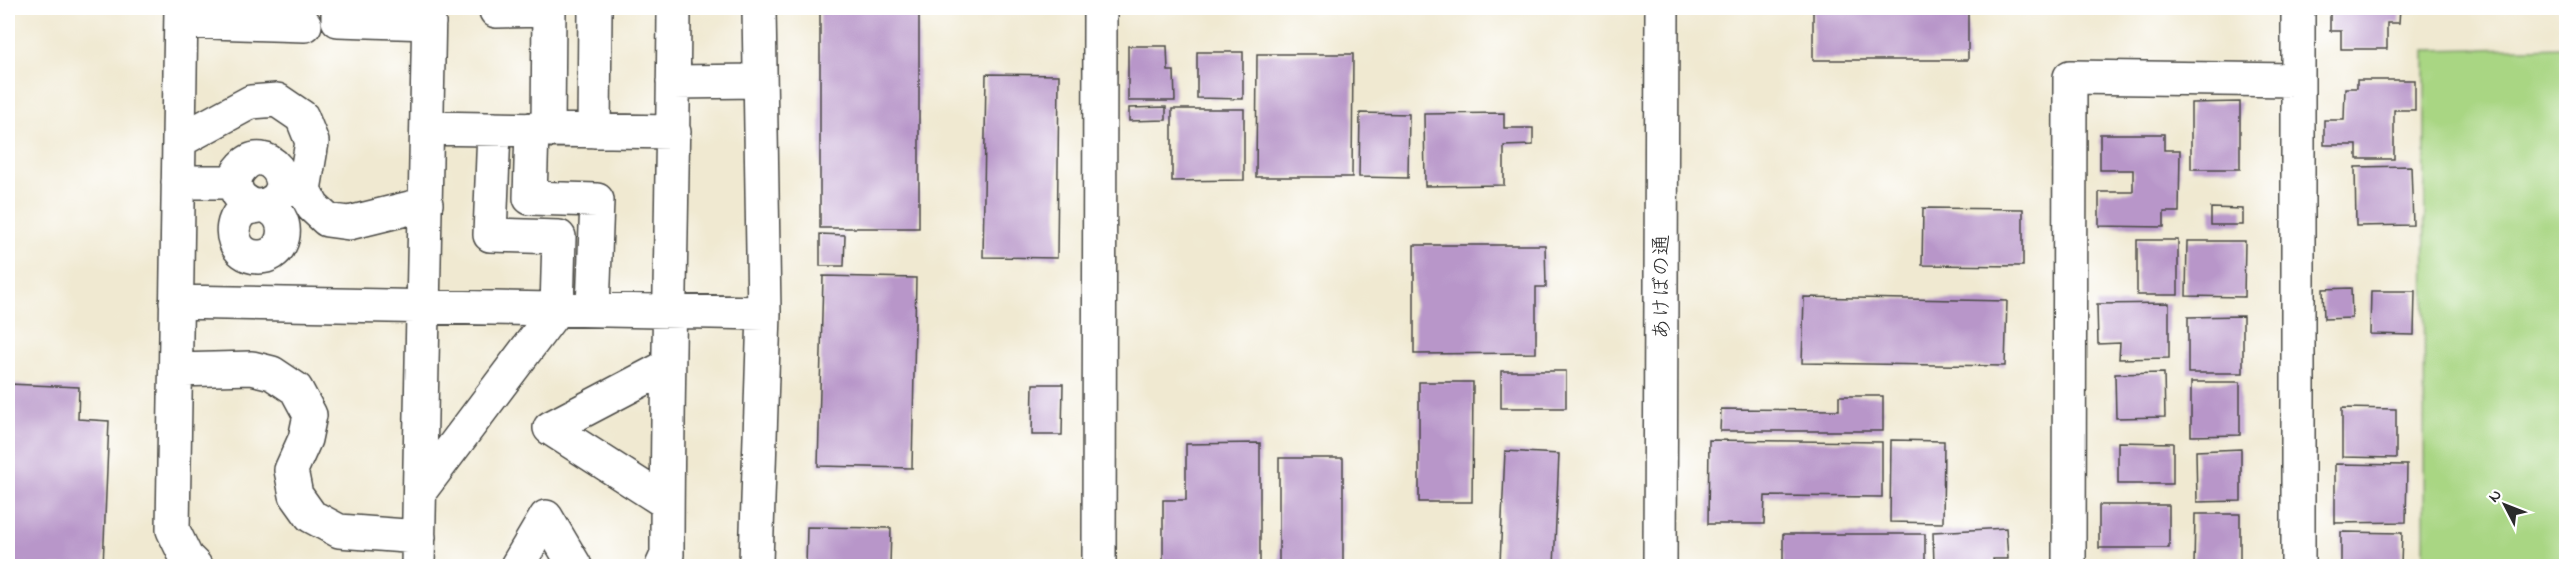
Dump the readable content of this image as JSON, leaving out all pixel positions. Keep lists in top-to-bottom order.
{
  "streets": {
    "street": ["あけぼの通"]
  },
  "north": "top left"
}
